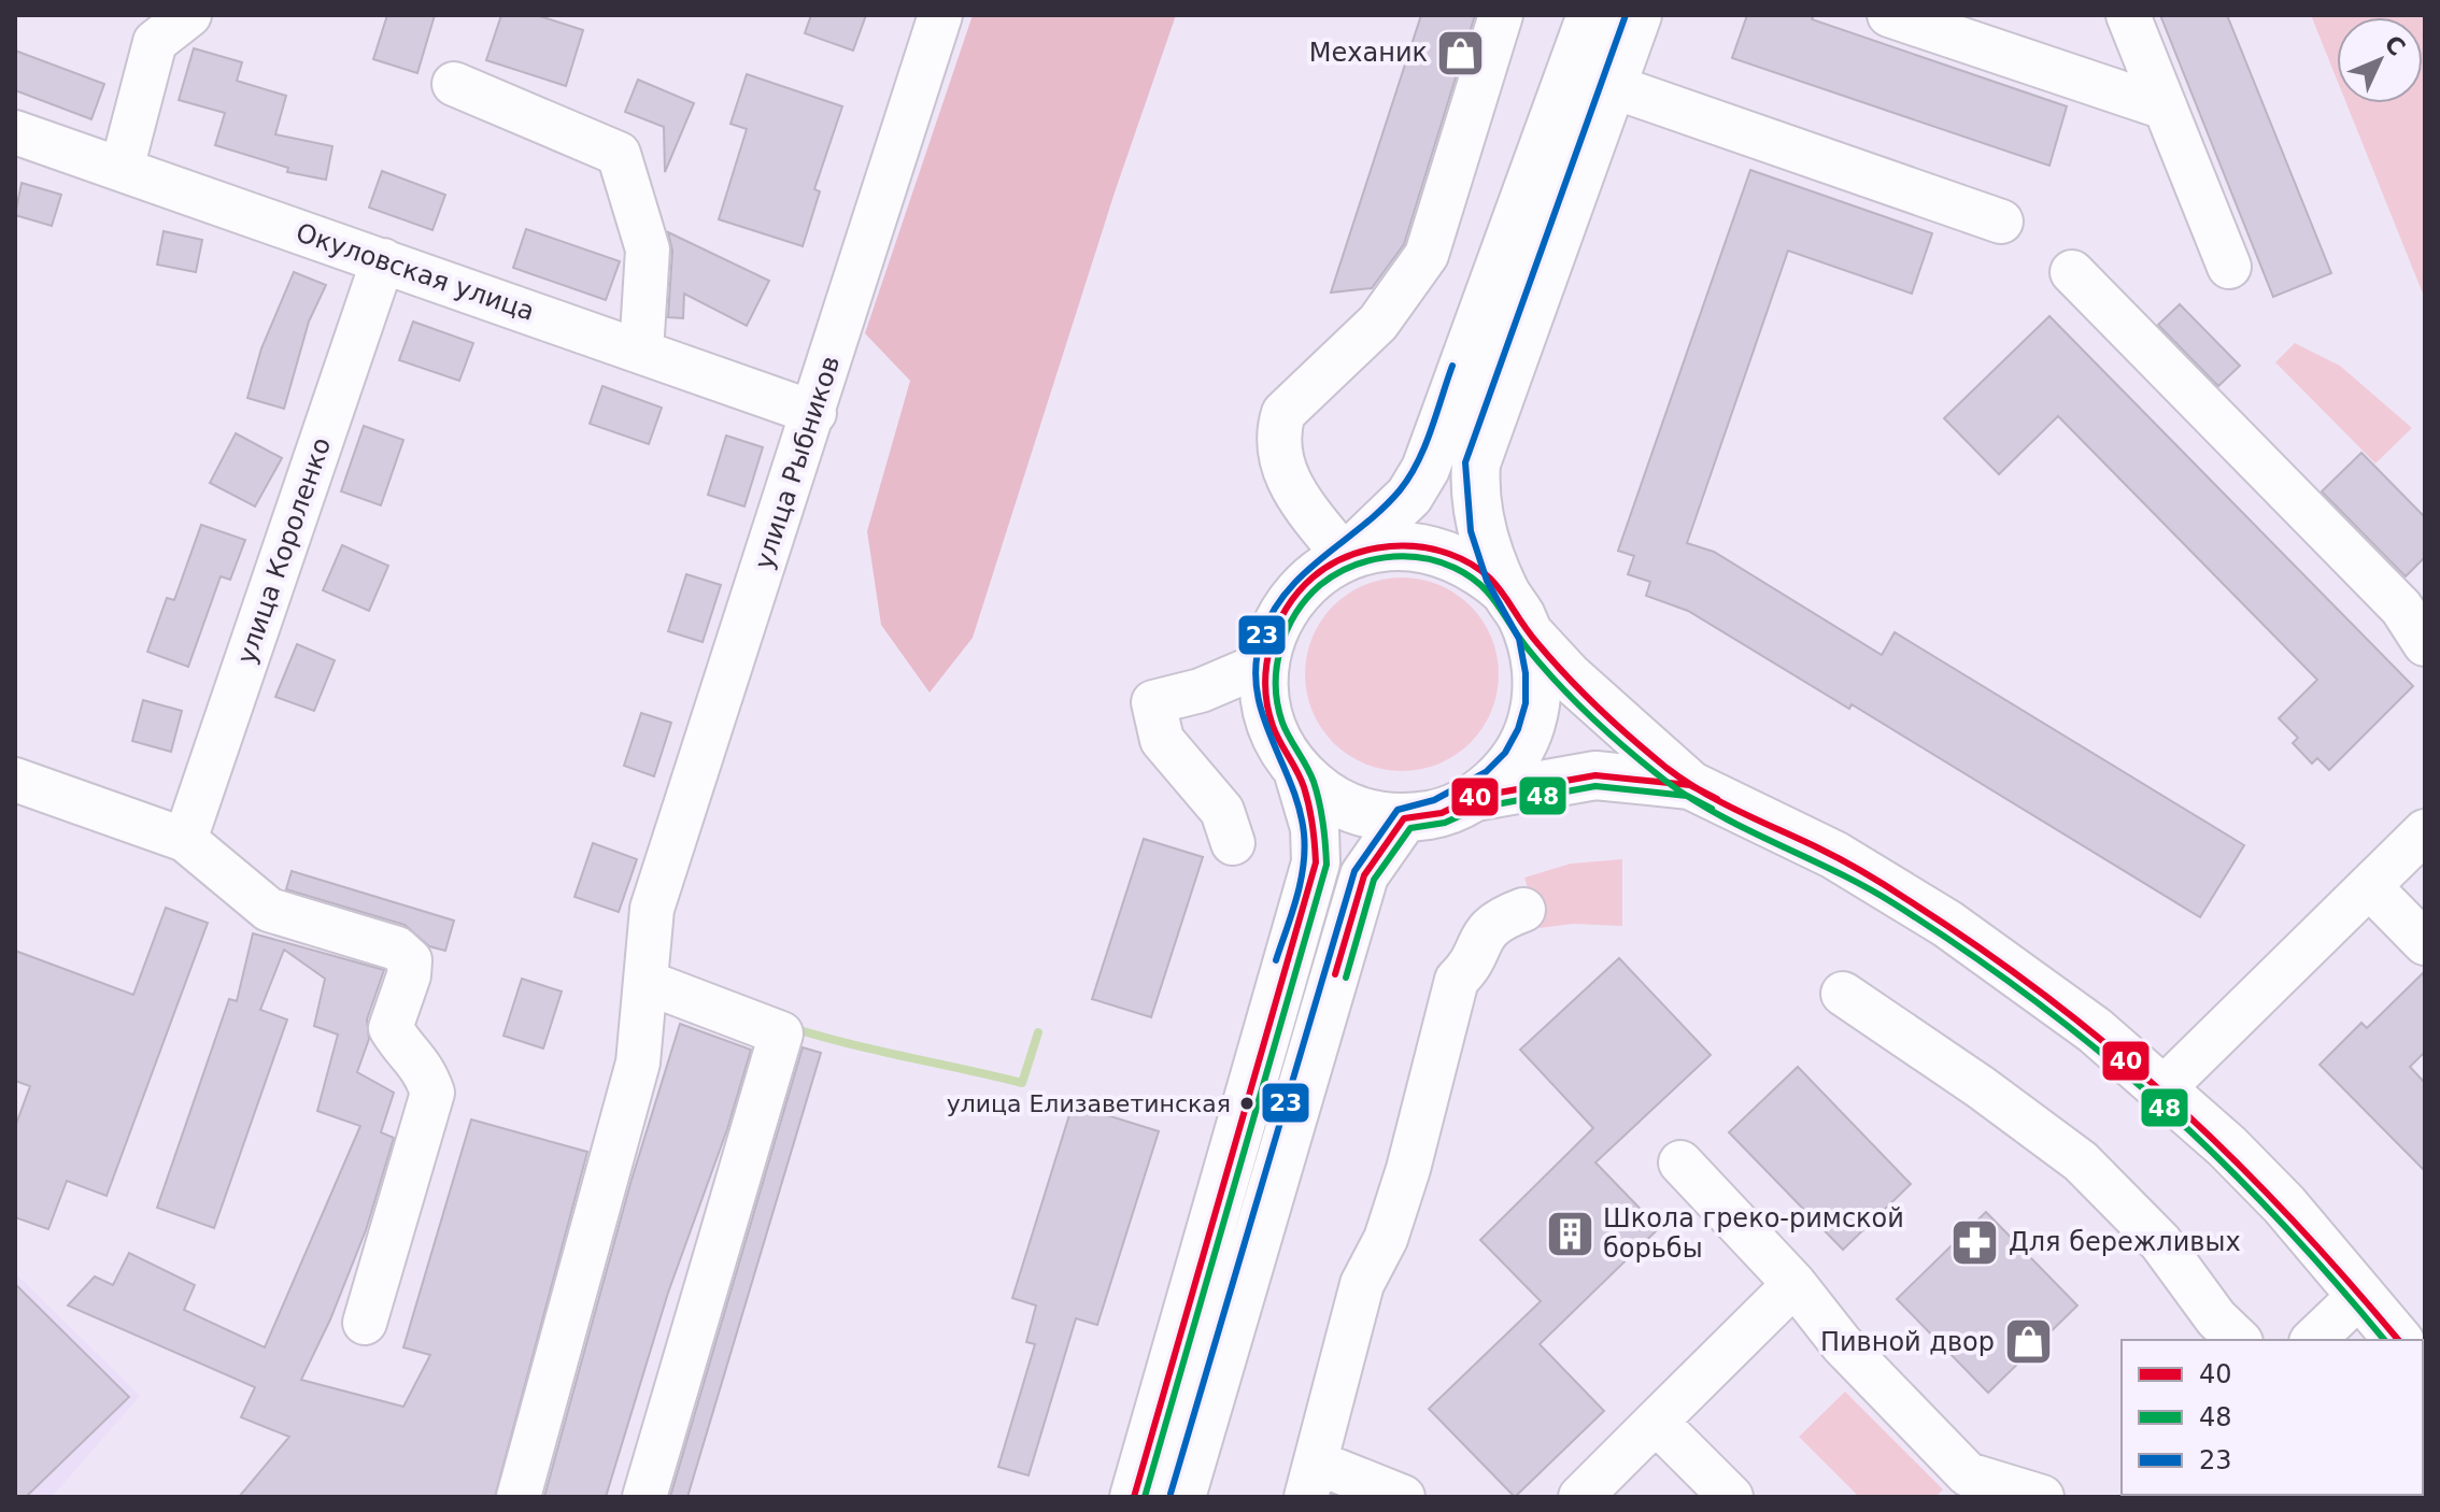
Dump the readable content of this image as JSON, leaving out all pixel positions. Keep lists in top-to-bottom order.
{
  "streets": {
    "street": ["Окуловская улица", "улица Рыбников", "улица Короленко"]
  },
  "crossings": [
    ["Окуловская улица", "улица Рыбников"],
    ["Окуловская улица", "улица Короленко"]
  ],
  "places": {
    "shop": ["Механик", "Пивной двор"],
    "other": ["улица Елизаветинская"],
    "building": ["Школа греко-римской борьбы"],
    "pharmacy": ["Для бережливых"]
  },
  "lines": ["transit line 23", "transit line 40", "transit line 48"],
  "legend": ["40", "48", "23"],
  "north": "top right"
}
